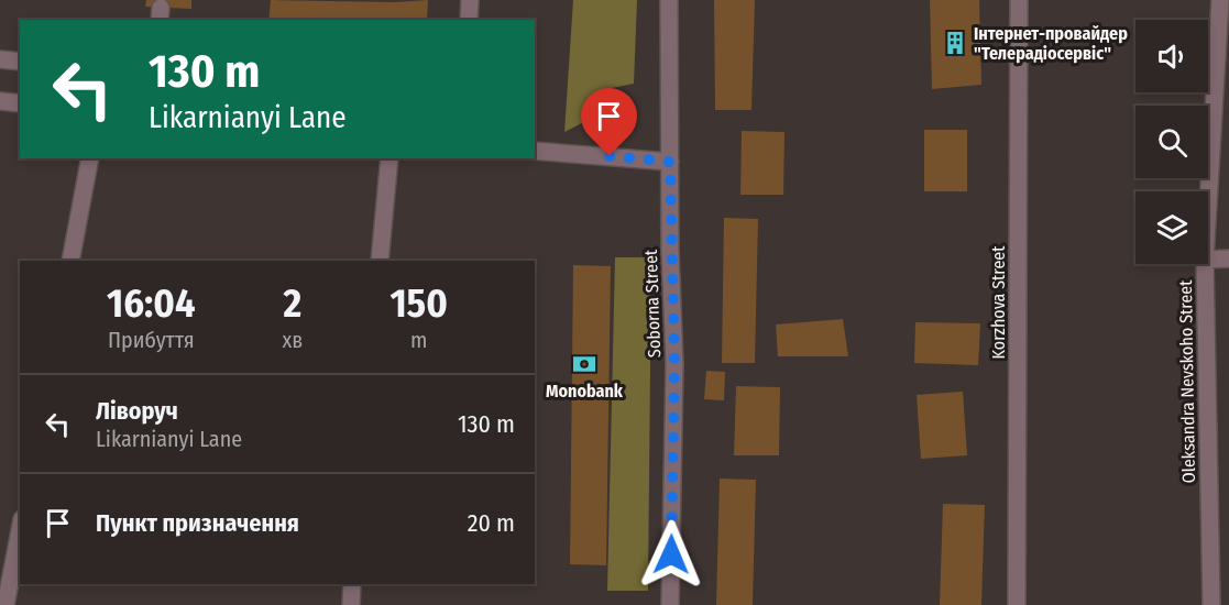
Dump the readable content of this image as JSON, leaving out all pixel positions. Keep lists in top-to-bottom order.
{
  "streets": {
    "street": ["Korzhova Street", "Soborna Street", "Oleksandra Nevskoho Street"]
  },
  "places": {
    "building": ["Інтернет-провайдер \"Телерадіосервіс\""],
    "bank": ["Monobank"]
  },
  "page": {
    "turn": ["130 m", "Likarnianyi Lane"],
    "eta": [
      "16:04",
      "Прибуття",
      "2",
      "хв",
      "150",
      "m"
    ],
    "list": [
      {
        "name": "Ліворуч",
        "note": "Likarnianyi Lane",
        "value": "130 m"
      },
      {
        "name": "Пункт призначення",
        "value": "20 m"
      }
    ]
  }
}
